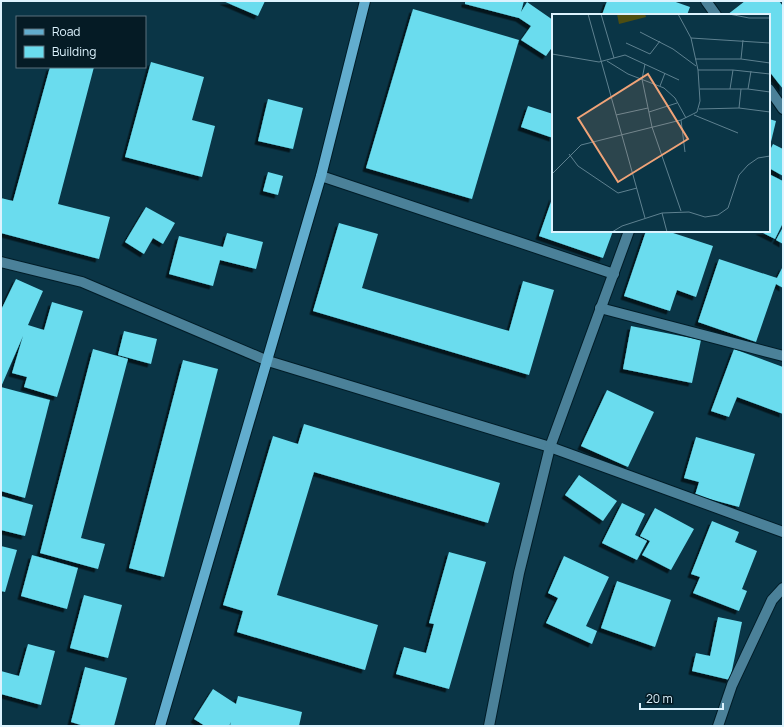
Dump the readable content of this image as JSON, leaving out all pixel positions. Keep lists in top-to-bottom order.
{
  "legend": ["Road", "Building"],
  "scale_bar": "20 m"
}
